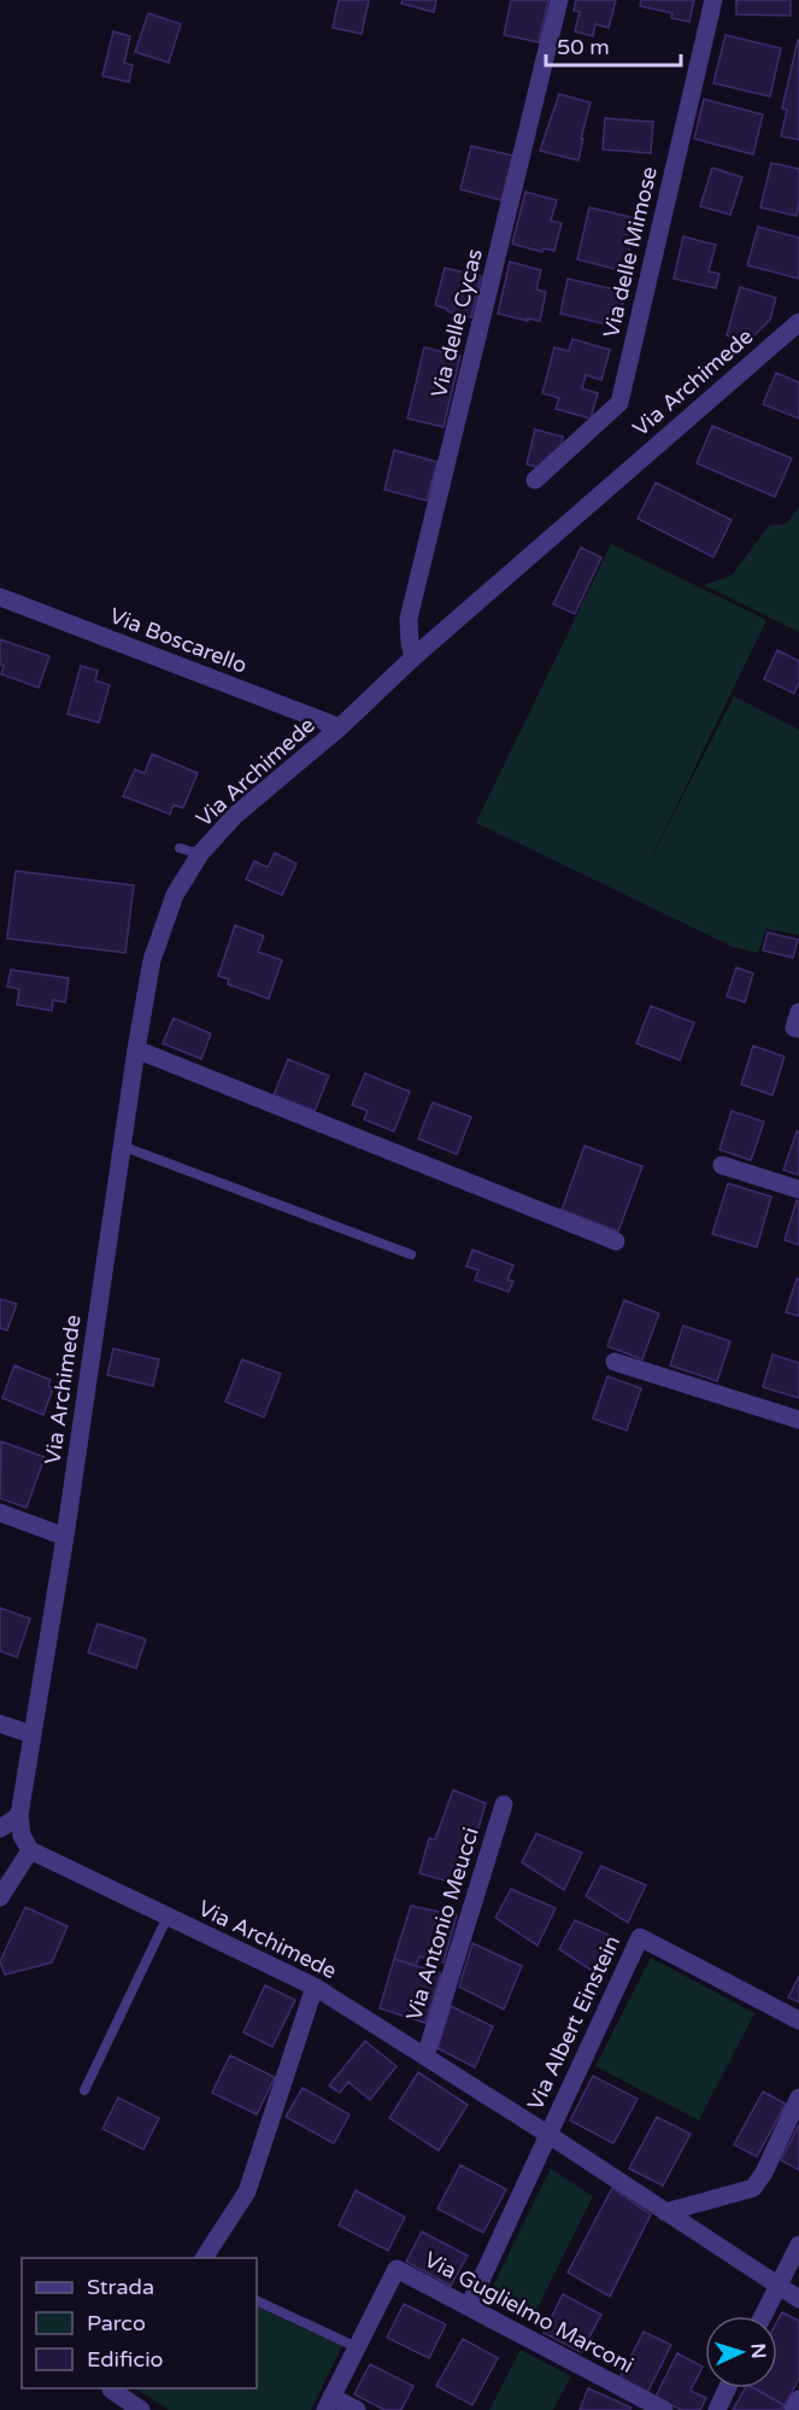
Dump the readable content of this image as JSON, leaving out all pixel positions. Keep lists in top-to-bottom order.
{
  "streets": {
    "street": [
      "Via delle Mimose",
      "Via delle Cycas",
      "Via Archimede",
      "Via Boscarello",
      "Via Antonio Meucci",
      "Via Albert Einstein",
      "Via Guglielmo Marconi"
    ]
  },
  "crossings": [
    ["Via delle Cycas", "Via Archimede"],
    ["Via Archimede", "Via Boscarello"],
    ["Via Archimede", "Via Antonio Meucci"],
    ["Via Archimede", "Via Albert Einstein"]
  ],
  "legend": ["Strada", "Parco", "Edificio"],
  "scale_bar": "50 m",
  "north": "right"
}
